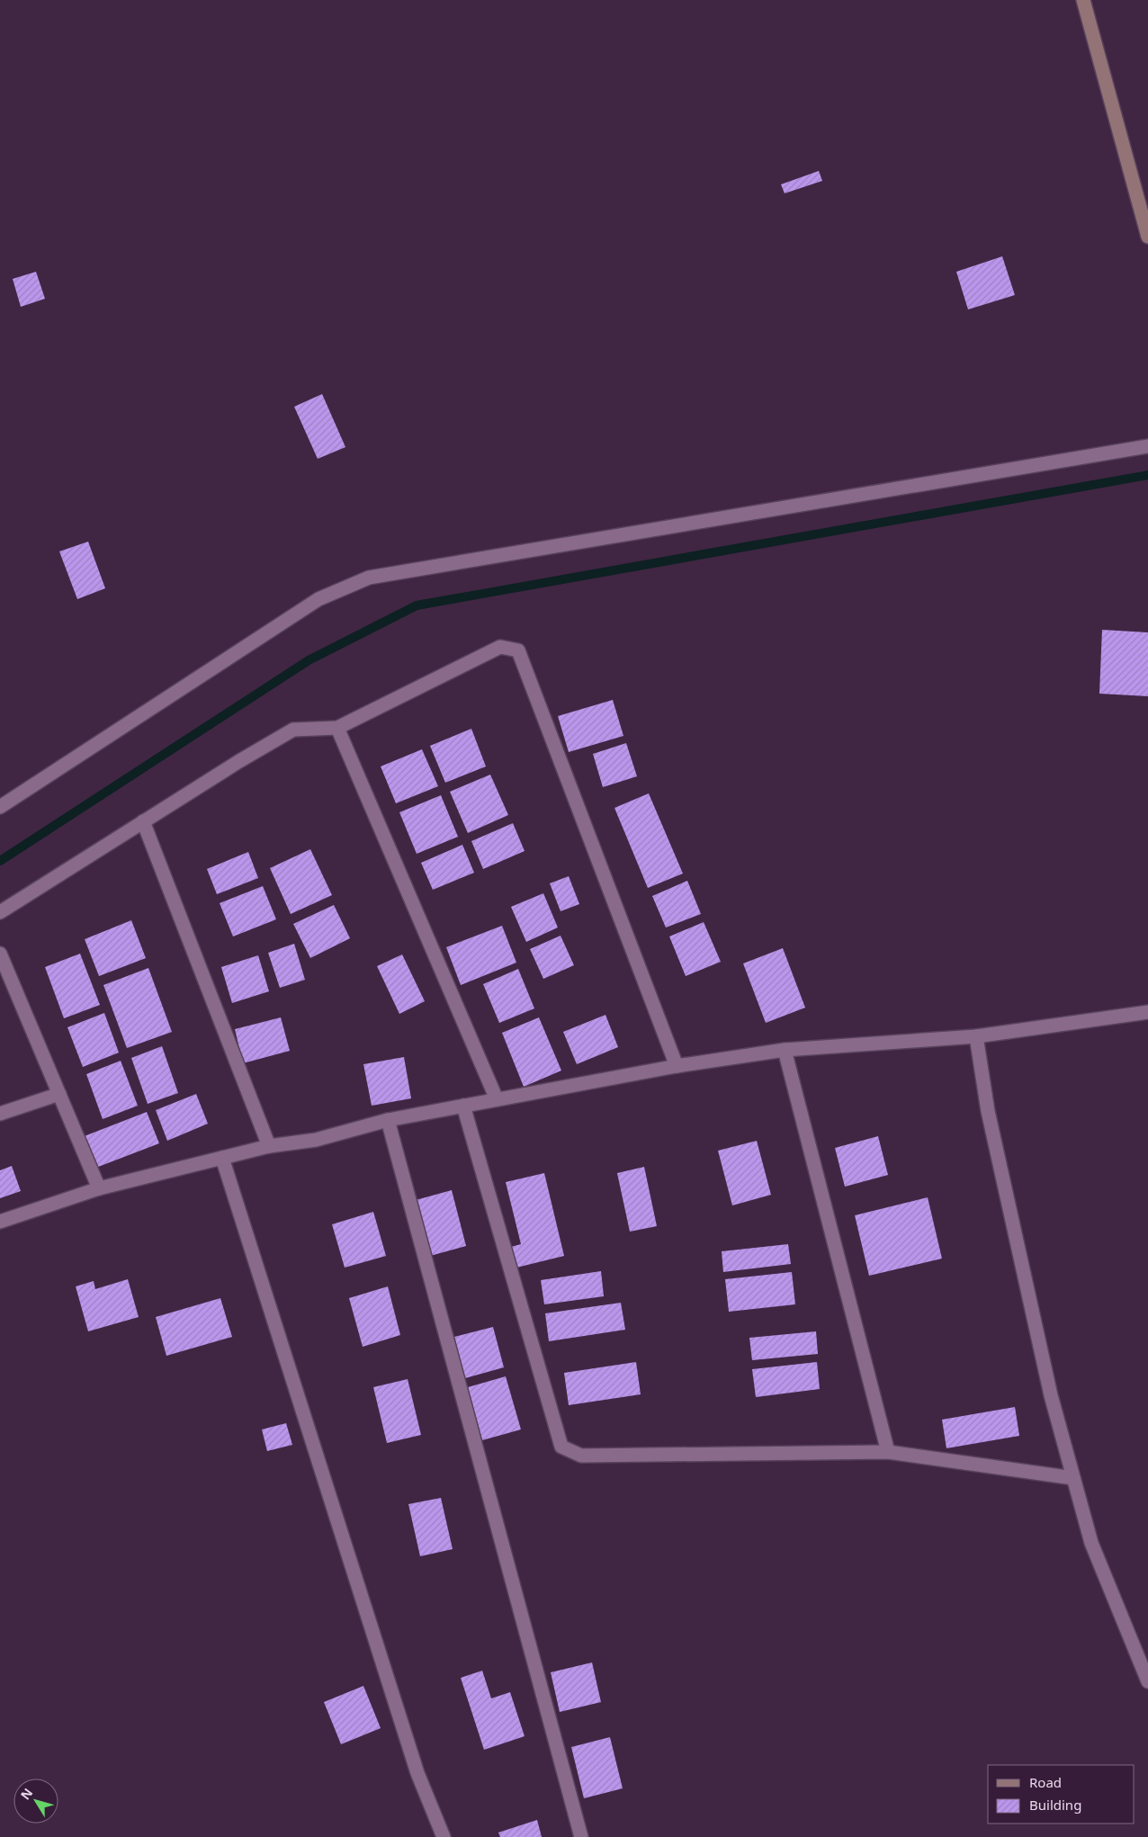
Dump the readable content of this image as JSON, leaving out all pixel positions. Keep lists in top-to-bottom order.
{
  "legend": ["Road", "Building"],
  "north": "top left"
}
